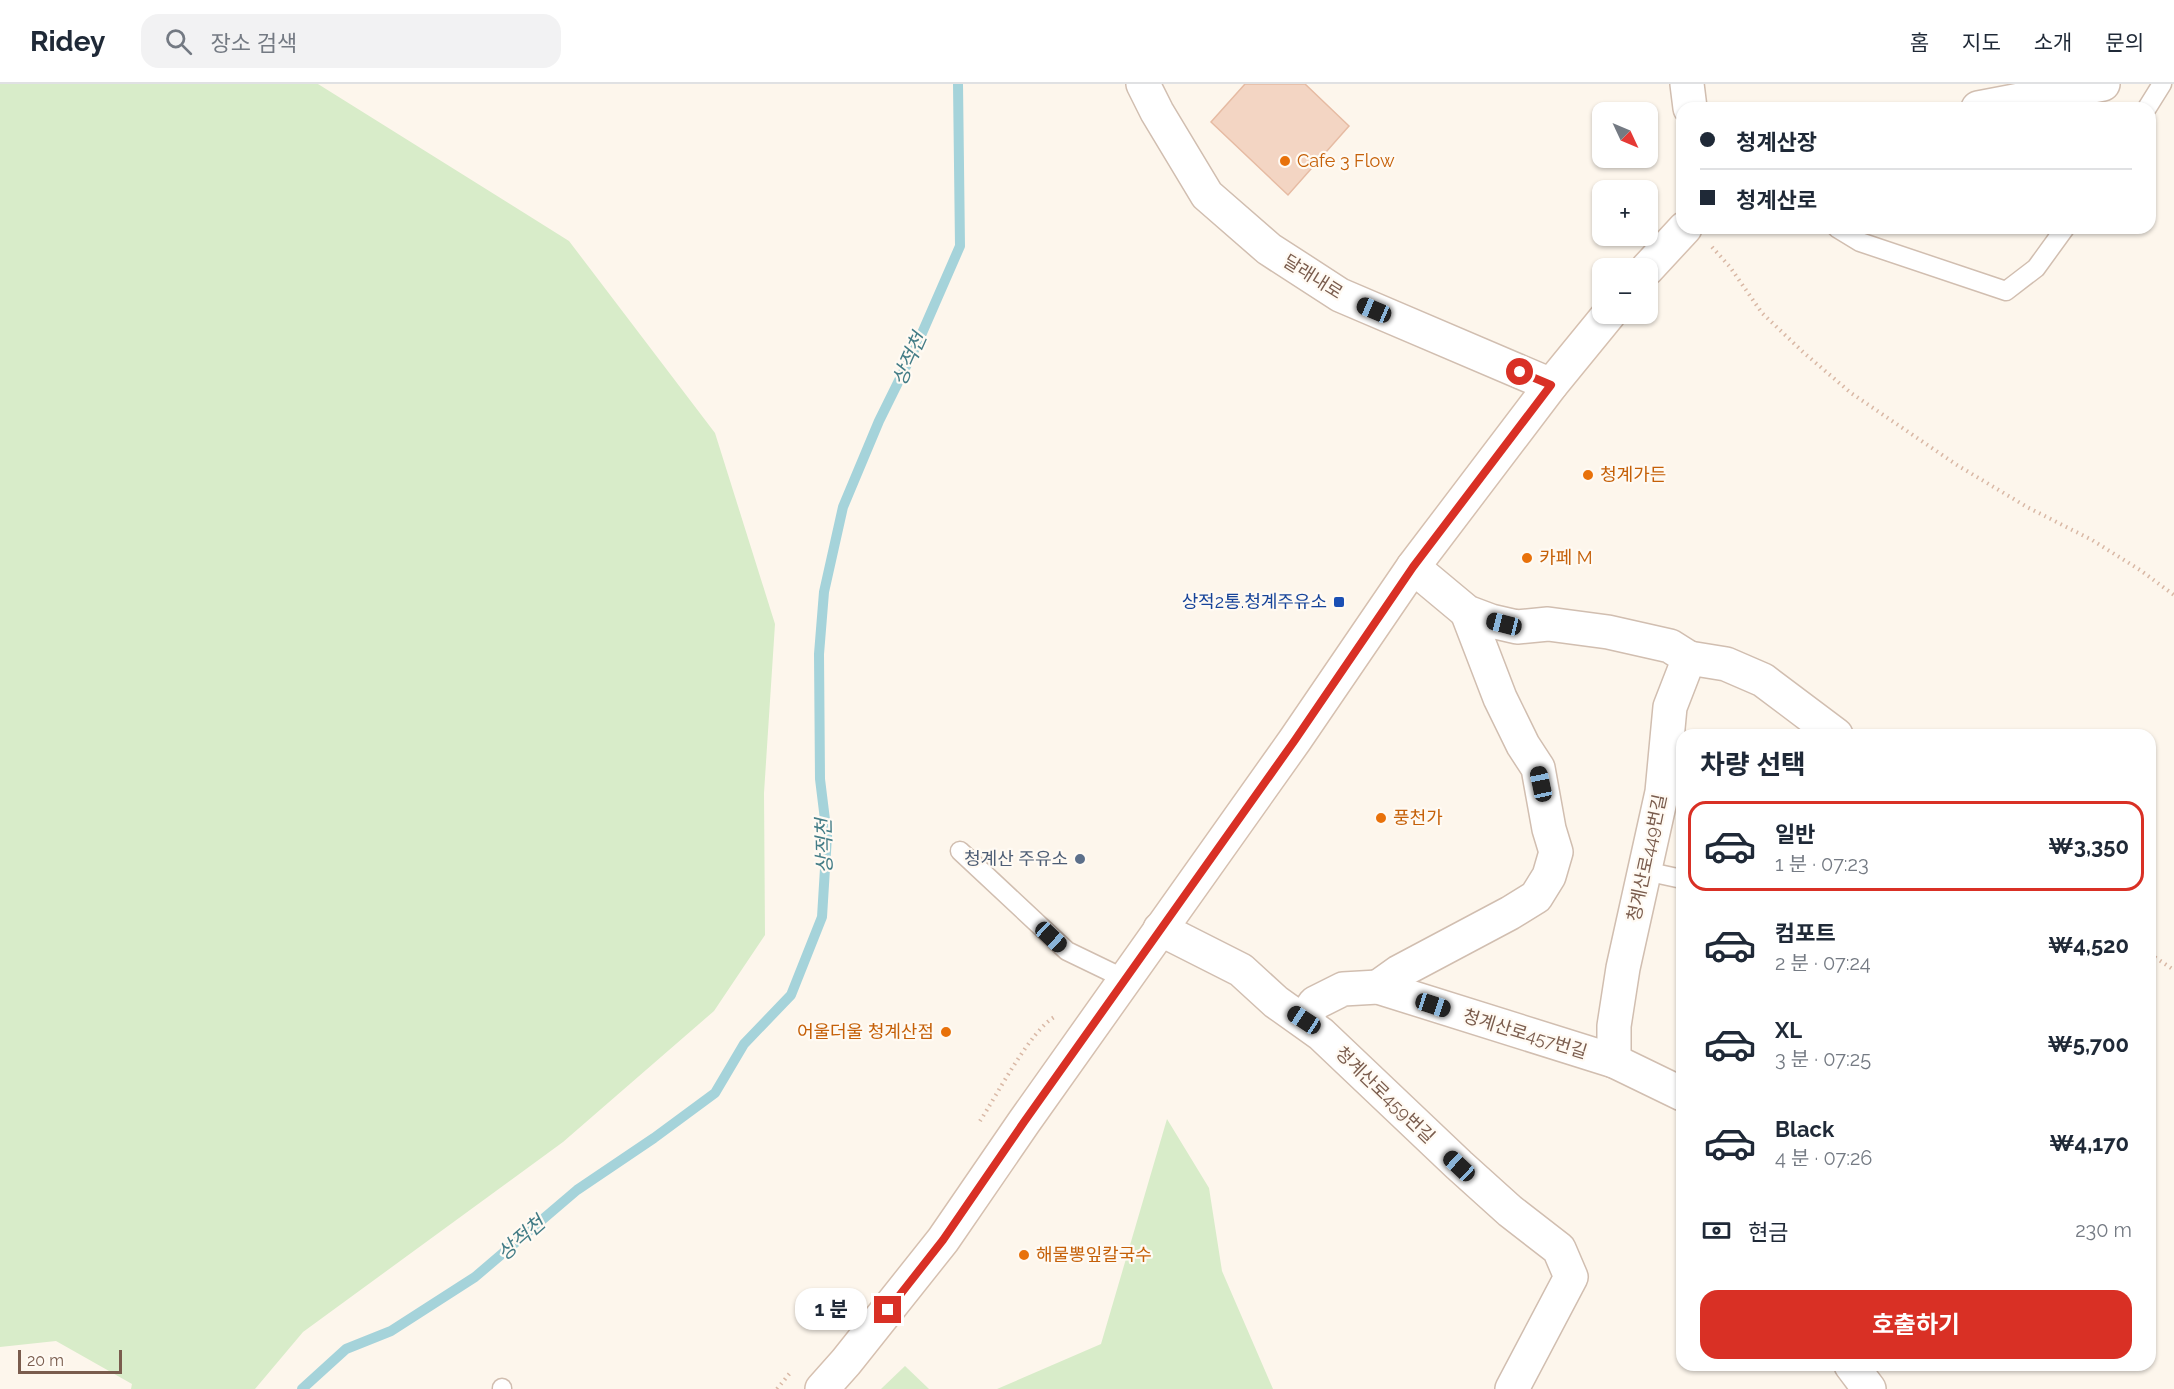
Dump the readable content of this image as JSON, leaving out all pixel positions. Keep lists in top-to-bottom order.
{
  "streets": {
    "street": [
      "달래내로",
      "청계산로449번길",
      "청계산로457번길",
      "청계산로459번길"
    ]
  },
  "crossings": [
    ["청계산로449번길", "청계산로457번길"],
    ["청계산로457번길", "청계산로459번길"]
  ],
  "water": ["상적천"],
  "places": {
    "other": [
      "Cafe 3 Flow",
      "청계가든",
      "카페 M",
      "풍천가",
      "청계산 주유소",
      "어울더울 청계산점",
      "해물뽕잎칼국수"
    ],
    "transit": ["상적2통.청계주유소"]
  },
  "scale_bar": "20 m",
  "north": "bottom right",
  "page": {
    "header": "Ridey",
    "search": "장소 검색",
    "nav": [
      "홈",
      "지도",
      "소개",
      "문의"
    ],
    "map_buttons": ["+", "−"],
    "banner": ["청계산장", "청계산로"],
    "heading": "차량 선택",
    "list": [
      {
        "name": "일반",
        "note": "1 분 · 07:23",
        "value": "₩3,350"
      },
      {
        "name": "컴포트",
        "note": "2 분 · 07:24",
        "value": "₩4,520"
      },
      {
        "name": "XL",
        "note": "3 분 · 07:25",
        "value": "₩5,700"
      },
      {
        "name": "Black",
        "note": "4 분 · 07:26",
        "value": "₩4,170"
      }
    ],
    "pay": ["현금", "230 m"],
    "buttons": "호출하기",
    "bubble": "1 분",
    "scale": "20 m"
  }
}
